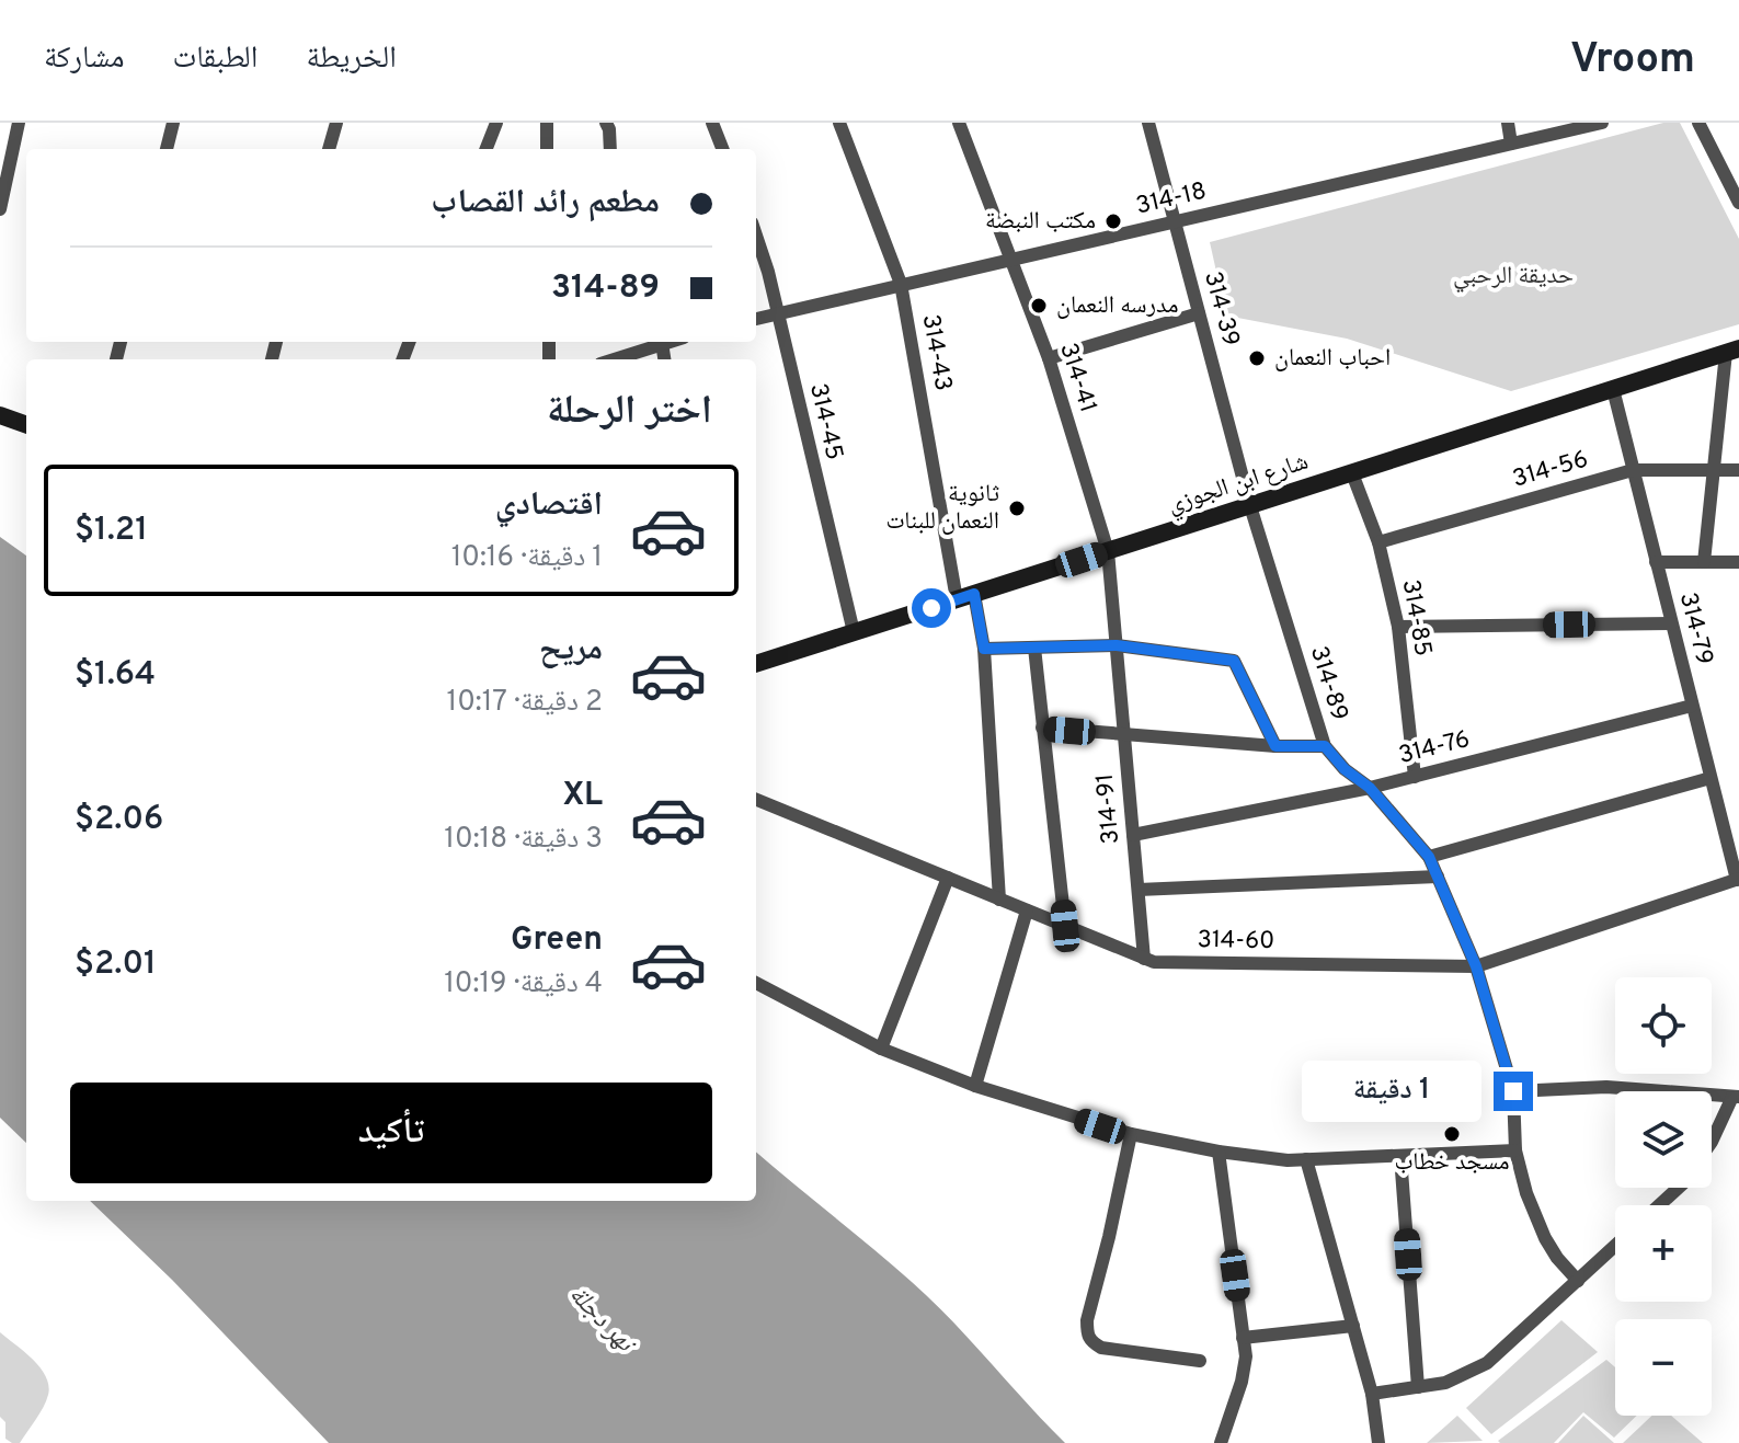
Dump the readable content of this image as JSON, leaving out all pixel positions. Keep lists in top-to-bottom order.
{
  "streets": {
    "street": [
      "314-18",
      "314-39",
      "314-43",
      "314-41",
      "314-45",
      "314-56",
      "شارع ابن الجوزي",
      "314-85",
      "314-79",
      "314-89",
      "314-76",
      "314-91",
      "314-60"
    ]
  },
  "crossings": [
    ["314-18", "314-39"],
    ["314-18", "314-43"],
    ["314-18", "314-41"],
    ["314-18", "314-45"],
    ["314-39", "شارع ابن الجوزي"],
    ["314-39", "314-89"],
    ["314-43", "شارع ابن الجوزي"],
    ["314-43", "314-60"],
    ["314-41", "شارع ابن الجوزي"],
    ["314-41", "314-91"],
    ["314-45", "شارع ابن الجوزي"],
    ["314-56", "314-85"],
    ["314-56", "314-79"],
    ["شارع ابن الجوزي", "314-85"],
    ["شارع ابن الجوزي", "314-79"],
    ["شارع ابن الجوزي", "314-89"],
    ["شارع ابن الجوزي", "314-91"],
    ["314-85", "314-76"],
    ["314-79", "314-76"],
    ["314-79", "314-60"],
    ["314-89", "314-76"],
    ["314-89", "314-60"],
    ["314-76", "314-91"],
    ["314-91", "314-60"]
  ],
  "water": ["نهر دجلة"],
  "parks": ["حديقة الرحبي"],
  "places": [
    "مكتب النبضة",
    "مدرسه النعمان",
    "احباب النعمان",
    "ثانوية النعمان للبنات",
    "مسجد خطاب"
  ],
  "page": {
    "header": "Vroom",
    "nav": ["الخريطة", "الطبقات", "مشاركة"],
    "banner": ["مطعم رائد القصاب", "314-89"],
    "heading": "اختر الرحلة",
    "list": [
      {
        "name": "اقتصادي",
        "note": "1 دقيقة · 10:16",
        "value": "$1.21"
      },
      {
        "name": "مريح",
        "note": "2 دقيقة · 10:17",
        "value": "$1.64"
      },
      {
        "name": "XL",
        "note": "3 دقيقة · 10:18",
        "value": "$2.06"
      },
      {
        "name": "Green",
        "note": "4 دقيقة · 10:19",
        "value": "$2.01"
      }
    ],
    "map_buttons": ["+", "−"],
    "bubble": "1 دقيقة",
    "buttons": "تأكيد"
  }
}
